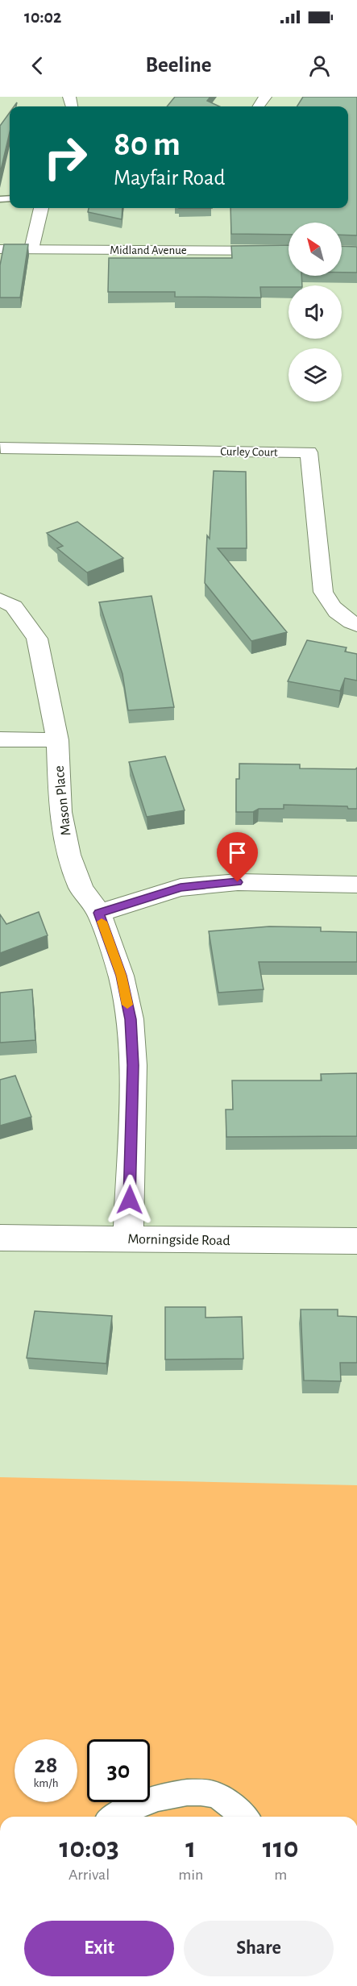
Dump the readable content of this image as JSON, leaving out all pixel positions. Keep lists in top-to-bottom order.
{
  "streets": {
    "street": [
      "Midland Avenue",
      "Curley Court",
      "Mason Place",
      "Morningside Road"
    ]
  },
  "crossings": [
    ["Mason Place", "Morningside Road"]
  ],
  "north": "top left",
  "page": {
    "status": "10:02",
    "header": "Beeline",
    "turn": ["80 m", "Mayfair Road"],
    "speed": "28 km/h",
    "limit": "30",
    "eta": [
      "10:03",
      "Arrival",
      "1",
      "min",
      "110",
      "m"
    ],
    "buttons": ["Exit", "Share"]
  }
}
